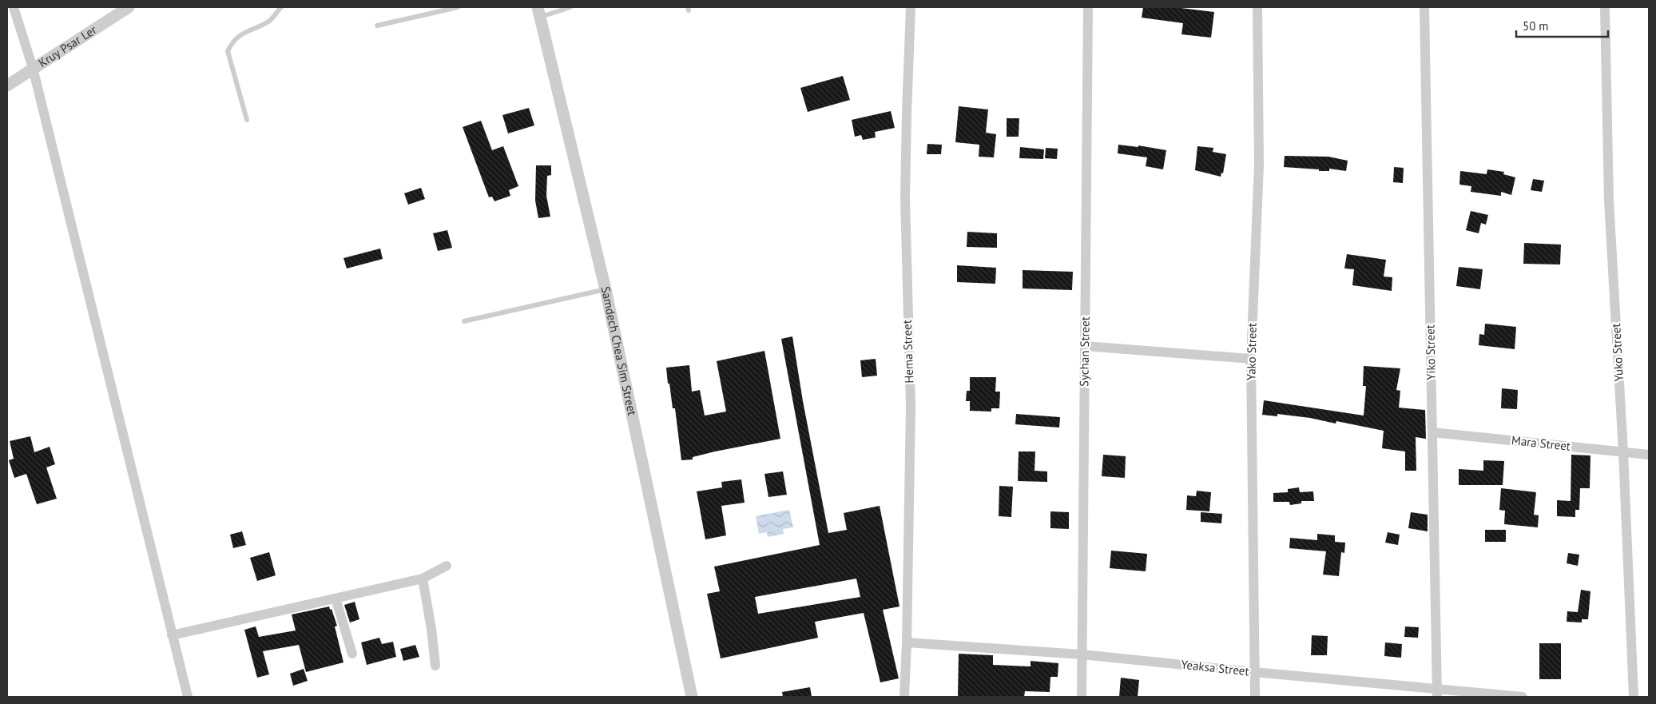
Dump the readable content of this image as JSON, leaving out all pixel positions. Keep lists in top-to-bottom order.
{
  "streets": {
    "street": [
      "Kruy Psar Ler",
      "Samdech Chea Sim Street",
      "Hema Street",
      "Sychan Street",
      "Yako Street",
      "Yiko Street",
      "Yuko Street",
      "Mara Street",
      "Yeaksa Street"
    ]
  },
  "crossings": [
    ["Hema Street", "Yeaksa Street"],
    ["Sychan Street", "Yeaksa Street"],
    ["Yako Street", "Yeaksa Street"],
    ["Yiko Street", "Mara Street"],
    ["Yiko Street", "Yeaksa Street"],
    ["Yuko Street", "Mara Street"]
  ],
  "scale_bar": "50 m"
}
